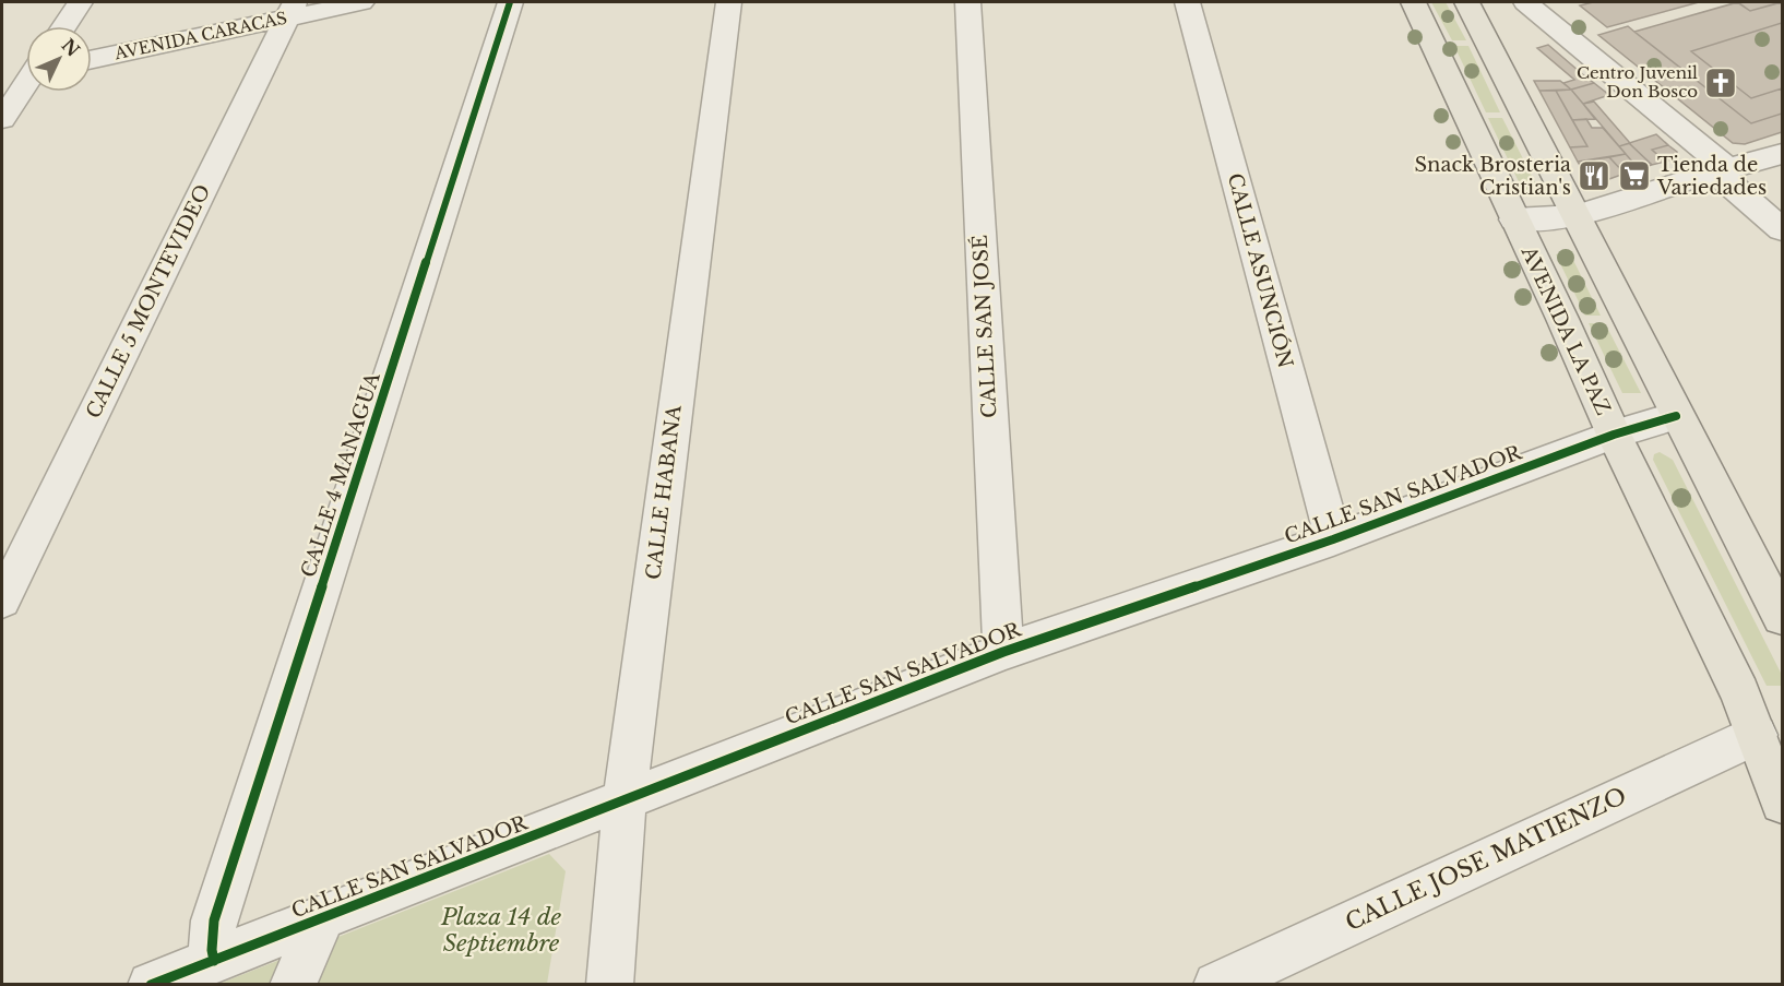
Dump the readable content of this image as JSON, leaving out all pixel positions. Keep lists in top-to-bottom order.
{
  "streets": {
    "main road": ["AVENIDA LA PAZ"],
    "street": [
      "AVENIDA CARACAS",
      "CALLE ASUNCIÓN",
      "CALLE 5 MONTEVIDEO",
      "CALLE SAN JOSÉ",
      "CALLE 4 MANAGUA",
      "CALLE HABANA",
      "CALLE SAN SALVADOR",
      "CALLE JOSE MATIENZO"
    ]
  },
  "crossings": [
    ["AVENIDA CARACAS", "CALLE 5 MONTEVIDEO"],
    ["CALLE ASUNCIÓN", "CALLE SAN SALVADOR"],
    ["CALLE SAN JOSÉ", "CALLE SAN SALVADOR"],
    ["AVENIDA LA PAZ", "CALLE SAN SALVADOR"],
    ["AVENIDA LA PAZ", "CALLE JOSE MATIENZO"],
    ["CALLE 4 MANAGUA", "CALLE SAN SALVADOR"],
    ["CALLE HABANA", "CALLE SAN SALVADOR"]
  ],
  "parks": ["Plaza 14 de Septiembre"],
  "places": {
    "church": ["Centro Juvenil Don Bosco"],
    "restaurant": ["Snack Brosteria Cristian's"],
    "supermarket": ["Tienda de Variedades"]
  },
  "north": "top right"
}
